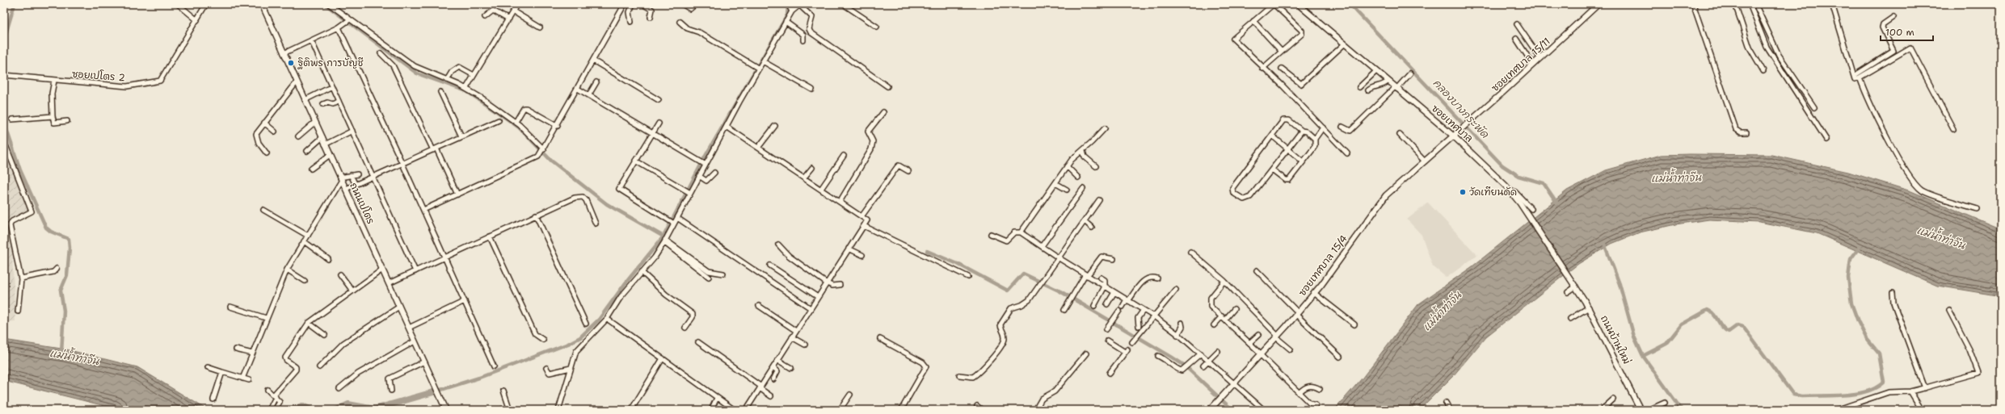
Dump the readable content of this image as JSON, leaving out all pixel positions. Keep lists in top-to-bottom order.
{
  "streets": {
    "street": [
      "ซอยเทศบาล 15/11",
      "ซอยเปโตร 2",
      "ซอยเทศบาล",
      "ถนนเปโตร",
      "ซอยเทศบาล 15/4",
      "ถนนบ้านใหม่"
    ]
  },
  "crossings": [
    ["ซอยเทศบาล 15/11", "ซอยเทศบาล"],
    ["ซอยเทศบาล 15/11", "ซอยเทศบาล 15/4"],
    ["ซอยเทศบาล", "ซอยเทศบาล 15/4"],
    ["ซอยเทศบาล", "ถนนบ้านใหม่"]
  ],
  "water": ["คลองบางกระพัด", "แม่น้ำท่าจีน"],
  "places": ["ฐิติพร การบัญชี", "วัดเทียนดัด"],
  "scale_bar": "100 m"
}
